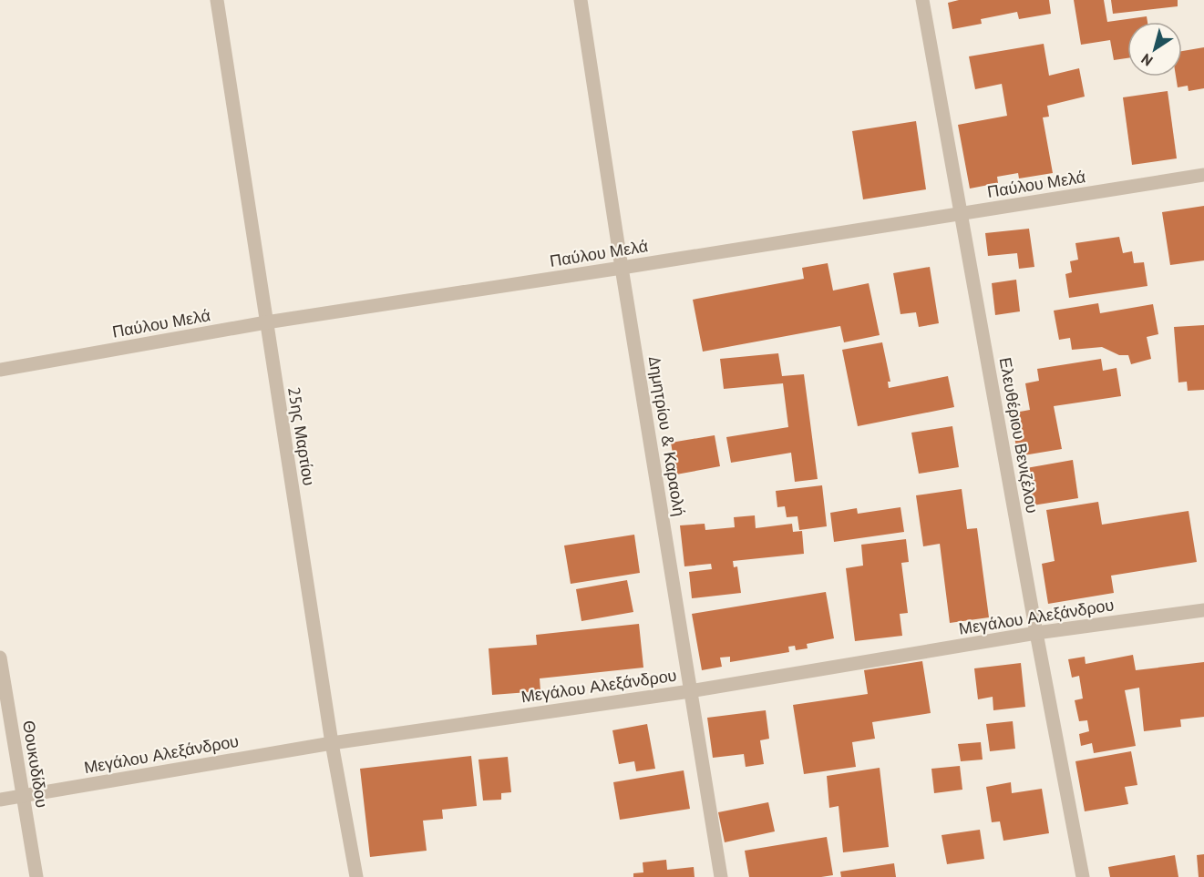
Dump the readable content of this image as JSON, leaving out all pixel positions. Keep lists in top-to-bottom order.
{
  "streets": {
    "street": [
      "Παύλου Μελά",
      "Ελευθέριου Βενιζέλου",
      "25ης Μαρτίου",
      "Δημητρίου & Καραολή",
      "Μεγάλου Αλεξάνδρου",
      "Θουκυδίδου"
    ]
  },
  "crossings": [
    ["Παύλου Μελά", "Ελευθέριου Βενιζέλου"],
    ["Παύλου Μελά", "25ης Μαρτίου"],
    ["Παύλου Μελά", "Δημητρίου & Καραολή"],
    ["Ελευθέριου Βενιζέλου", "Μεγάλου Αλεξάνδρου"],
    ["25ης Μαρτίου", "Μεγάλου Αλεξάνδρου"],
    ["Δημητρίου & Καραολή", "Μεγάλου Αλεξάνδρου"],
    ["Μεγάλου Αλεξάνδρου", "Θουκυδίδου"]
  ],
  "north": "bottom left"
}
